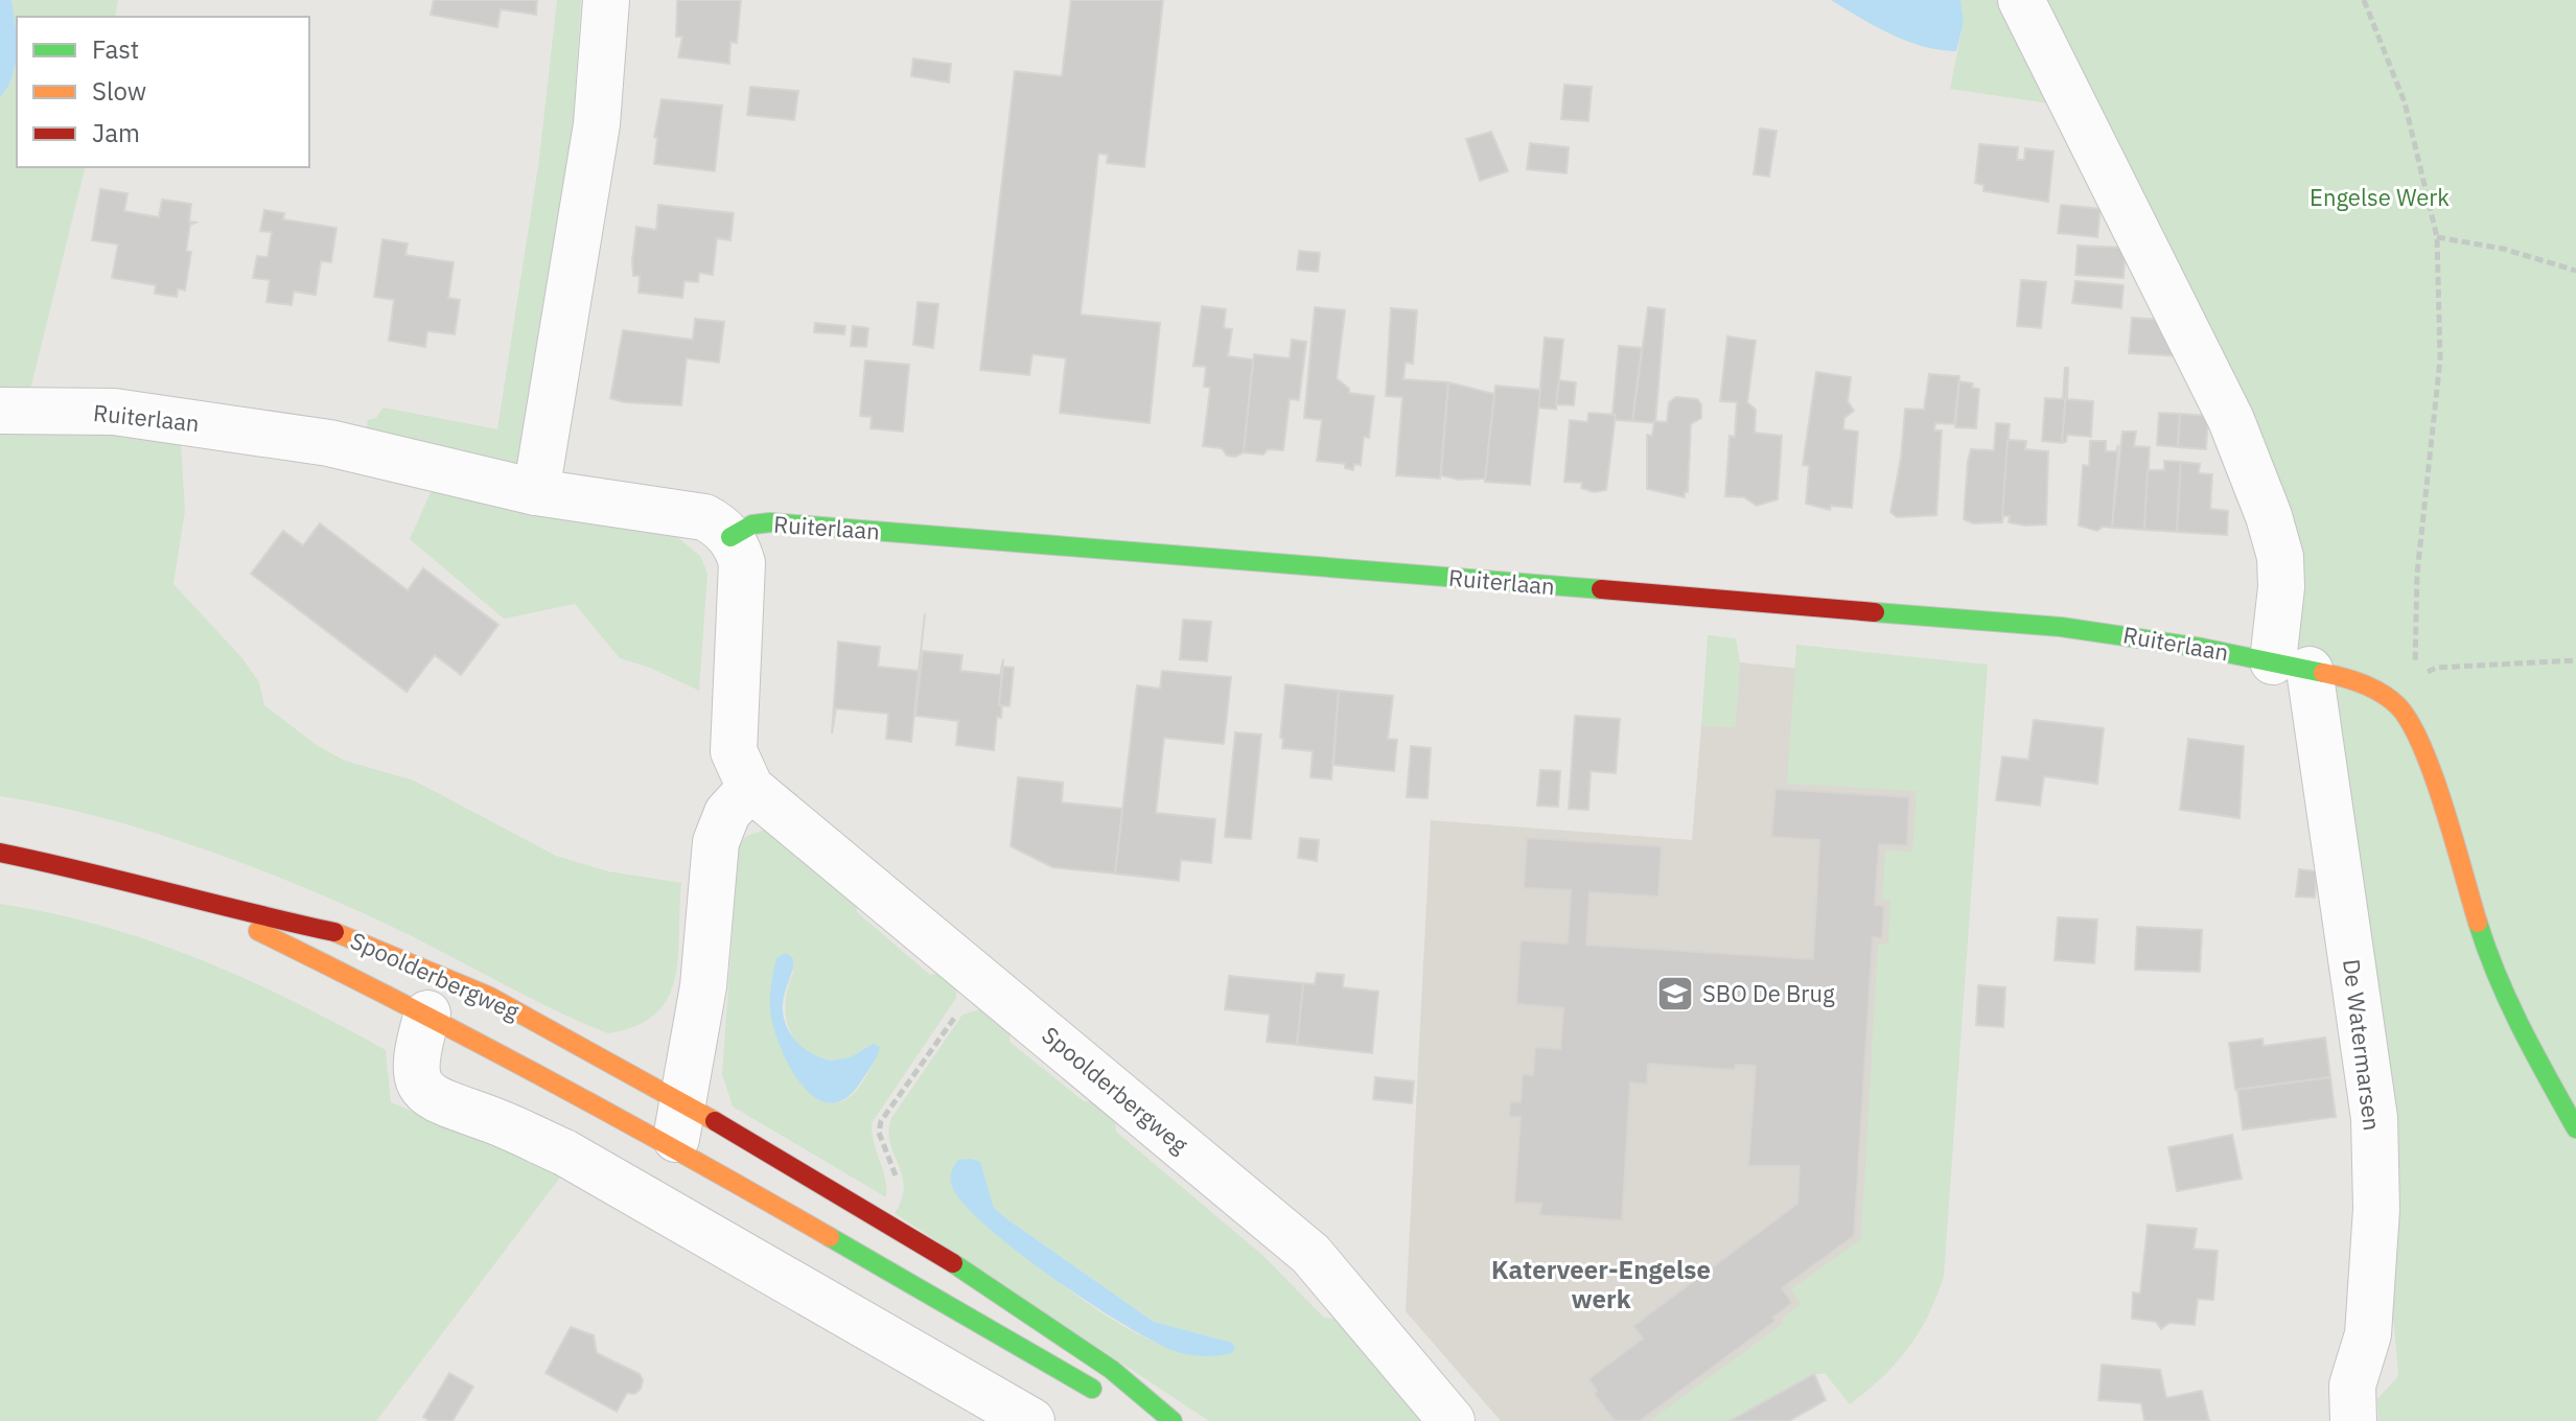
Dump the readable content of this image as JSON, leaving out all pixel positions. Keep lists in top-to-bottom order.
{
  "streets": {
    "main road": ["Ruiterlaan", "Spoolderbergweg"],
    "street": ["De Watermarsen"]
  },
  "crossings": [
    ["Ruiterlaan", "Spoolderbergweg"],
    ["Ruiterlaan", "De Watermarsen"]
  ],
  "districts": ["Katerveer-Engelse werk"],
  "parks": ["Engelse Werk"],
  "places": {
    "school or university": ["SBO De Brug"]
  },
  "legend": ["Fast", "Slow", "Jam"]
}
